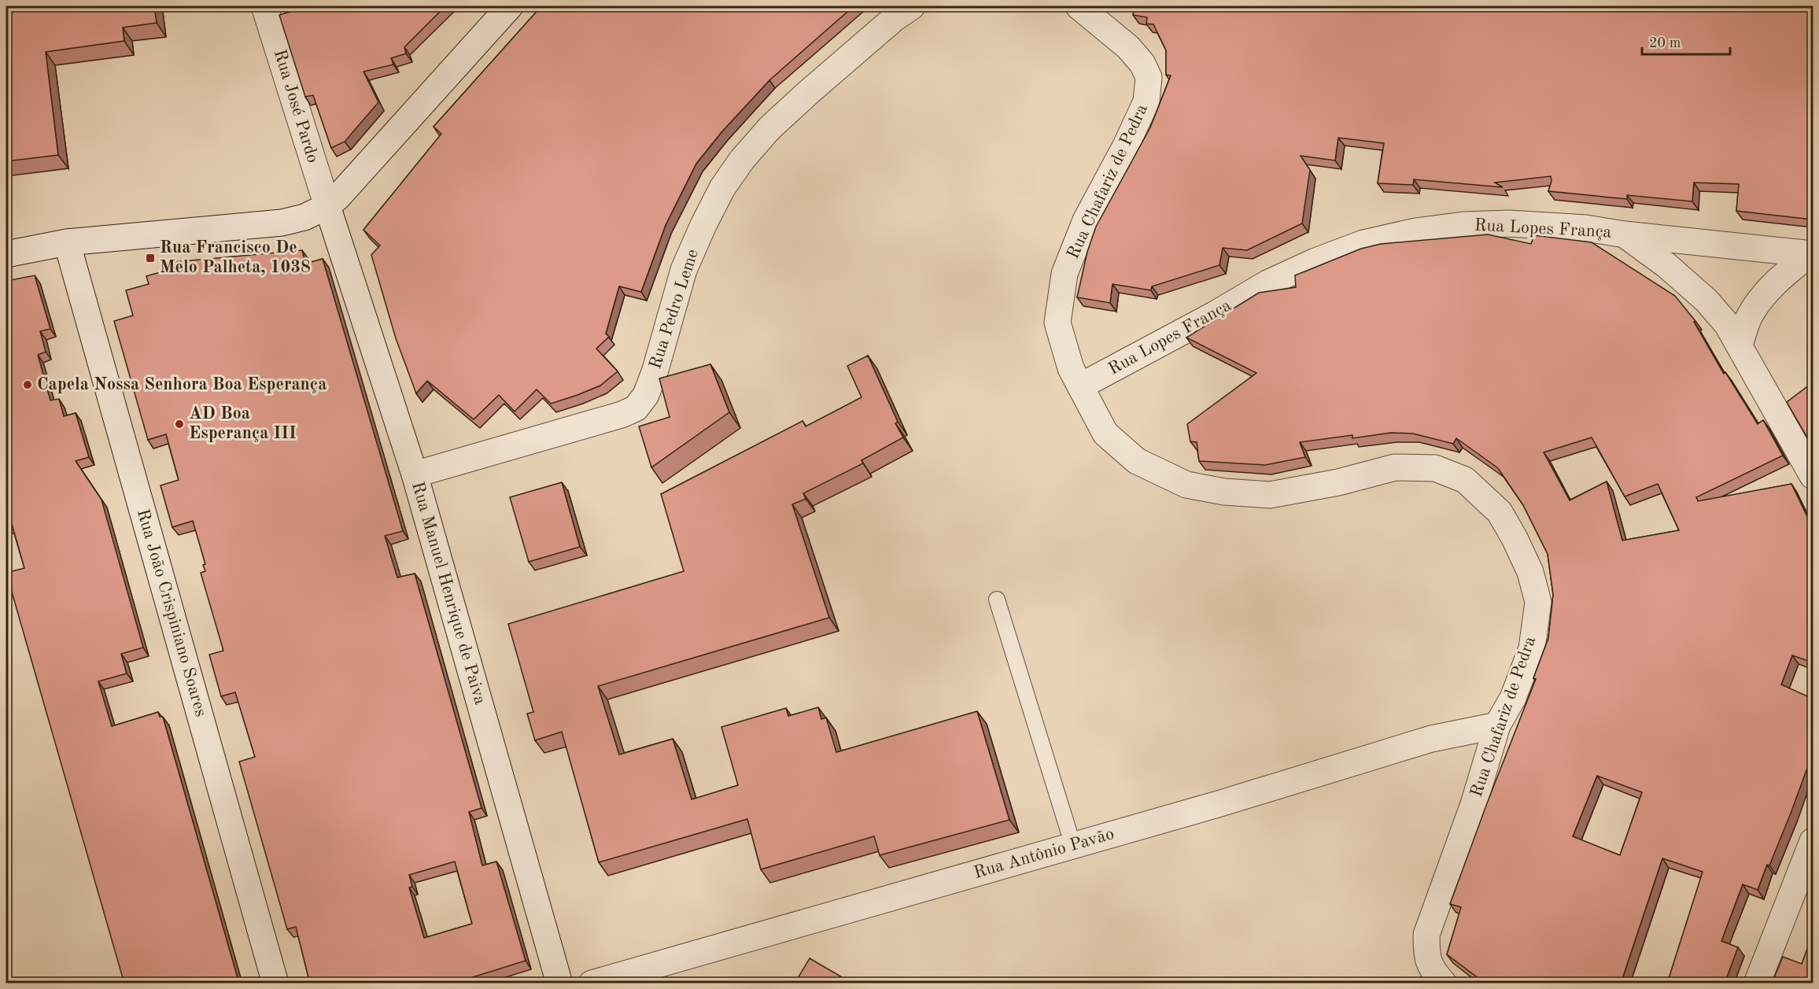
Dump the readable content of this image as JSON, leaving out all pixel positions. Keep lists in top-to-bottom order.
{
  "streets": {
    "street": [
      "Rua José Pardo",
      "Rua Chafariz de Pedra",
      "Rua Lopes França",
      "Rua Pedro Leme",
      "Rua Manuel Henrique de Paiva",
      "Rua João Crispiniano Soares",
      "Rua Antônio Pavão"
    ]
  },
  "crossings": [
    ["Rua José Pardo", "Rua Manuel Henrique de Paiva"],
    ["Rua Chafariz de Pedra", "Rua Lopes França"],
    ["Rua Chafariz de Pedra", "Rua Antônio Pavão"],
    ["Rua Pedro Leme", "Rua Manuel Henrique de Paiva"]
  ],
  "places": {
    "transit": ["Rua Francisco De Melo Palheta, 1038"],
    "other": ["Capela Nossa Senhora Boa Esperança", "AD Boa Esperança III"]
  },
  "scale_bar": "20 m"
}
